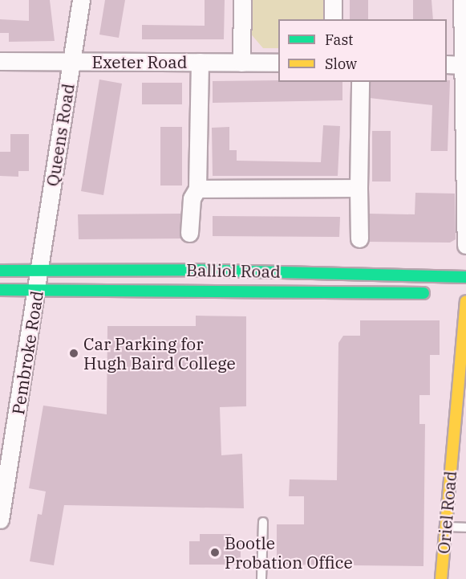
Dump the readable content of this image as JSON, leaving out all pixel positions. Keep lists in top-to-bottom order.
{
  "streets": {
    "main road": ["Balliol Road", "Oriel Road"],
    "street": ["Exeter Road", "Queens Road", "Pembroke Road"]
  },
  "crossings": [
    ["Exeter Road", "Queens Road"],
    ["Queens Road", "Balliol Road"],
    ["Queens Road", "Pembroke Road"],
    ["Balliol Road", "Pembroke Road"]
  ],
  "places": ["Car Parking for Hugh Baird College", "Bootle Probation Office"],
  "legend": ["Fast", "Slow"]
}
